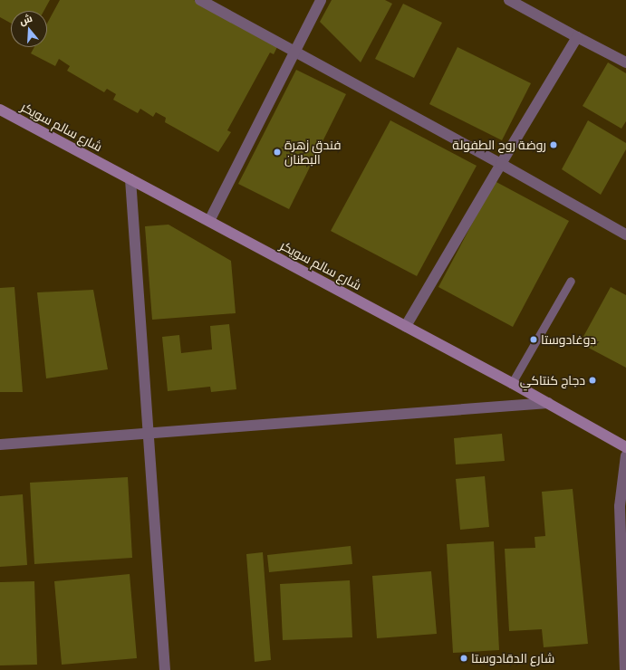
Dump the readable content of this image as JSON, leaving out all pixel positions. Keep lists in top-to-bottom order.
{
  "streets": {
    "street": ["شارع سالم سويكر"]
  },
  "places": [
    "روضة روح الطفولة",
    "فندق زهرة البطنان",
    "دوغادوستا",
    "دجاج كنتاكي",
    "شارع الدقادوستا"
  ],
  "north": "top"
}
